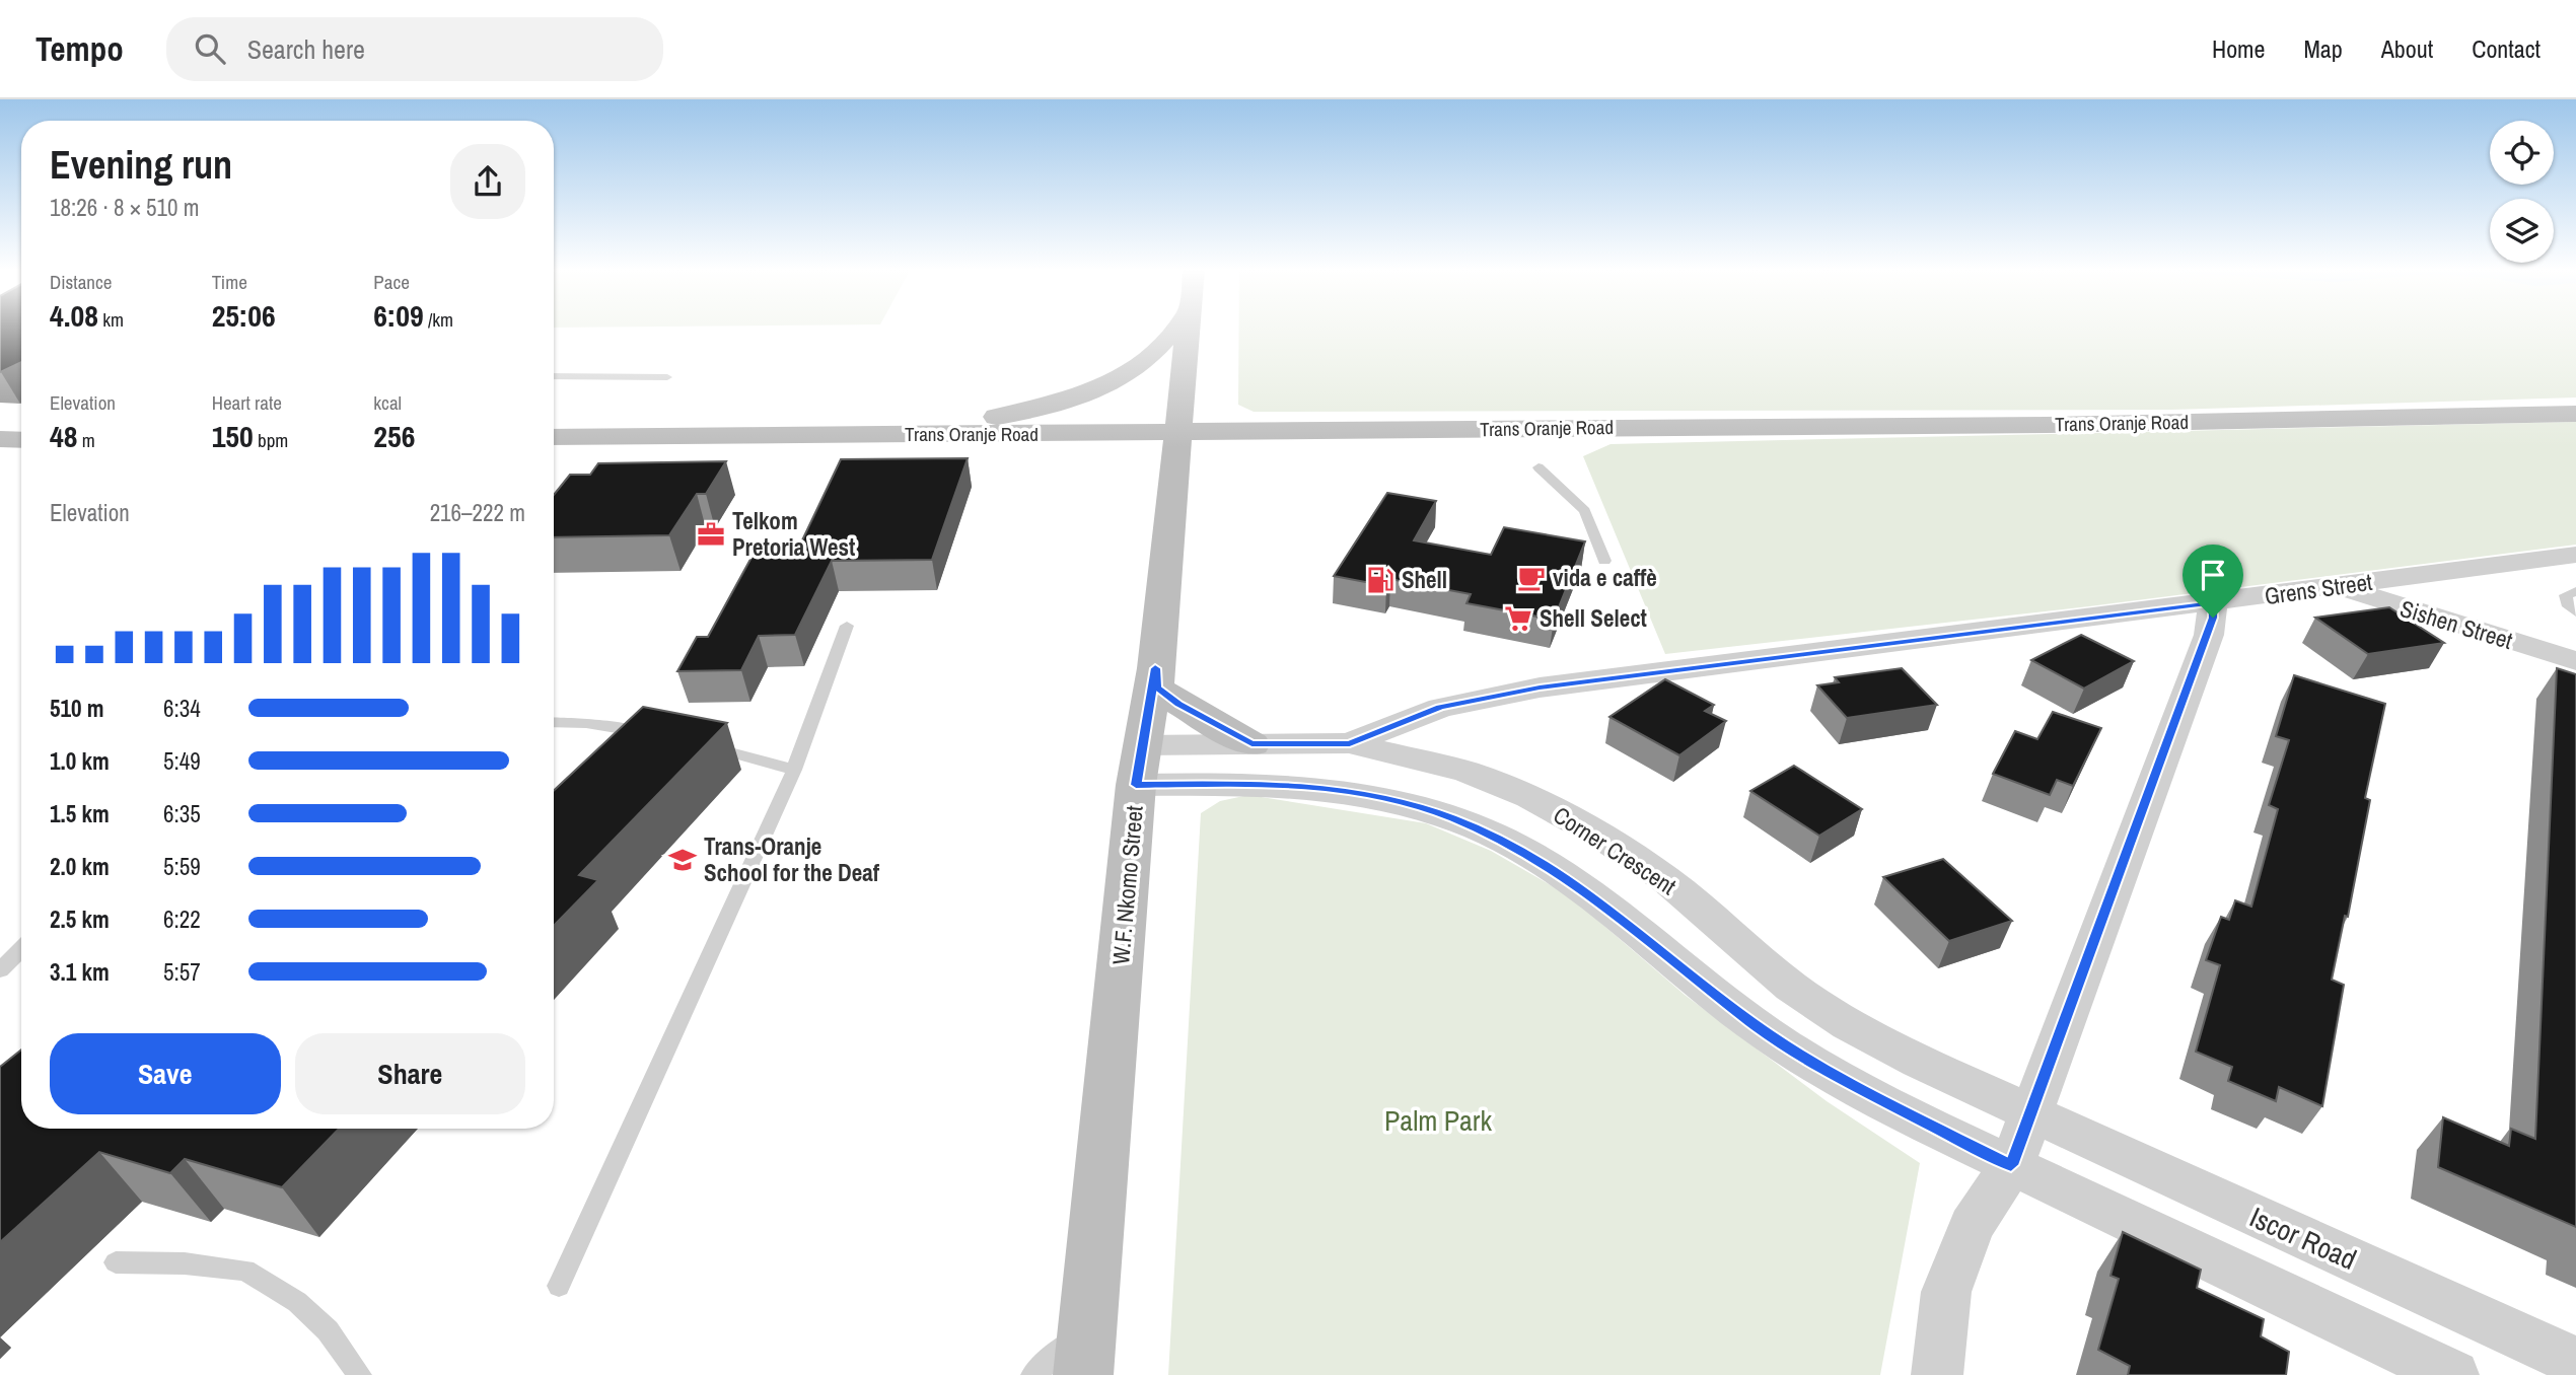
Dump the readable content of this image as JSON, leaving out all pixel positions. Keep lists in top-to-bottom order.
{
  "streets": {
    "main road": ["Trans Oranje Road", "W.F. Nkomo Street"],
    "street": [
      "Grens Street",
      "Sishen Street",
      "Corner Crescent",
      "Iscor Road"
    ]
  },
  "crossings": [
    ["Trans Oranje Road", "W.F. Nkomo Street"],
    ["Grens Street", "Sishen Street"],
    ["Grens Street", "Corner Crescent"],
    ["Corner Crescent", "W.F. Nkomo Street"],
    ["Corner Crescent", "Iscor Road"]
  ],
  "parks": ["Palm Park"],
  "places": {
    "office": ["Telkom Pretoria West"],
    "cafe": ["vida e caffè"],
    "fuel station": ["Shell"],
    "supermarket": ["Shell Select"],
    "school or university": ["Trans-Oranje School for the Deaf"]
  },
  "page": {
    "header": "Tempo",
    "search": "Search here",
    "nav": [
      "Home",
      "Map",
      "About",
      "Contact"
    ],
    "heading": ["Evening run", "18:26 · 8 × 510 m"],
    "stats": [
      ["Distance", "4.08 km"],
      ["Time", "25:06"],
      ["Pace", "6:09 /km"],
      ["Elevation", "48 m"],
      ["Heart rate", "150 bpm"],
      ["kcal", "256"]
    ],
    "chart": ["Elevation", "216–222 m"],
    "list": [
      {
        "name": "510 m",
        "note": "6:34"
      },
      {
        "name": "1.0 km",
        "note": "5:49"
      },
      {
        "name": "1.5 km",
        "note": "6:35"
      },
      {
        "name": "2.0 km",
        "note": "5:59"
      },
      {
        "name": "2.5 km",
        "note": "6:22"
      },
      {
        "name": "3.1 km",
        "note": "5:57"
      }
    ],
    "buttons": ["Save", "Share"]
  }
}
